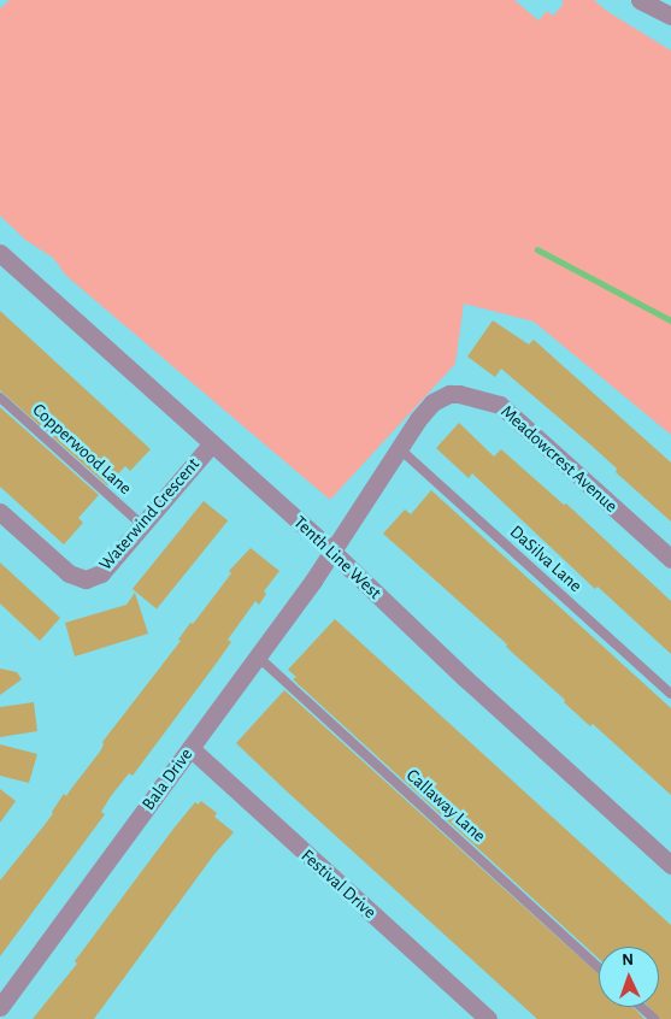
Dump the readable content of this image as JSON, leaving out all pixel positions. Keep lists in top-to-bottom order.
{
  "streets": {
    "street": [
      "Meadowcrest Avenue",
      "Waterwind Crescent",
      "Tenth Line West",
      "Bala Drive",
      "Festival Drive"
    ],
    "lane": ["Copperwood Lane", "DaSilva Lane", "Callaway Lane"]
  },
  "crossings": [
    ["Copperwood Lane", "Waterwind Crescent"],
    ["Meadowcrest Avenue", "Tenth Line West"],
    ["Meadowcrest Avenue", "DaSilva Lane"],
    ["Meadowcrest Avenue", "Bala Drive"],
    ["Waterwind Crescent", "Tenth Line West"],
    ["Tenth Line West", "Bala Drive"],
    ["Bala Drive", "Callaway Lane"],
    ["Bala Drive", "Festival Drive"]
  ],
  "north": "top"
}
